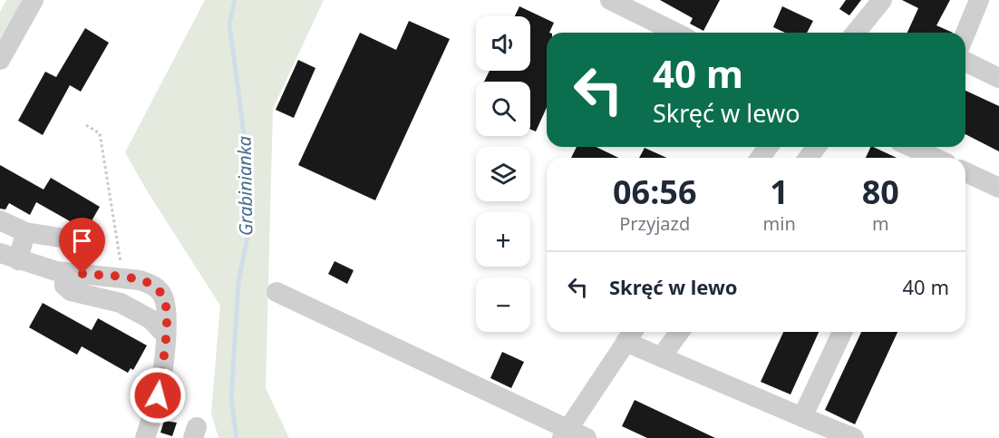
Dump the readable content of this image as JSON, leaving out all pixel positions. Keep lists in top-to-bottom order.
{
  "water": ["Grabinianka"],
  "page": {
    "map_buttons": ["+", "−"],
    "turn": ["40 m", "Skręć w lewo"],
    "eta": [
      "06:56",
      "Przyjazd",
      "1",
      "min",
      "80",
      "m"
    ],
    "list": [
      {
        "name": "Skręć w lewo",
        "value": "40 m"
      }
    ]
  }
}
